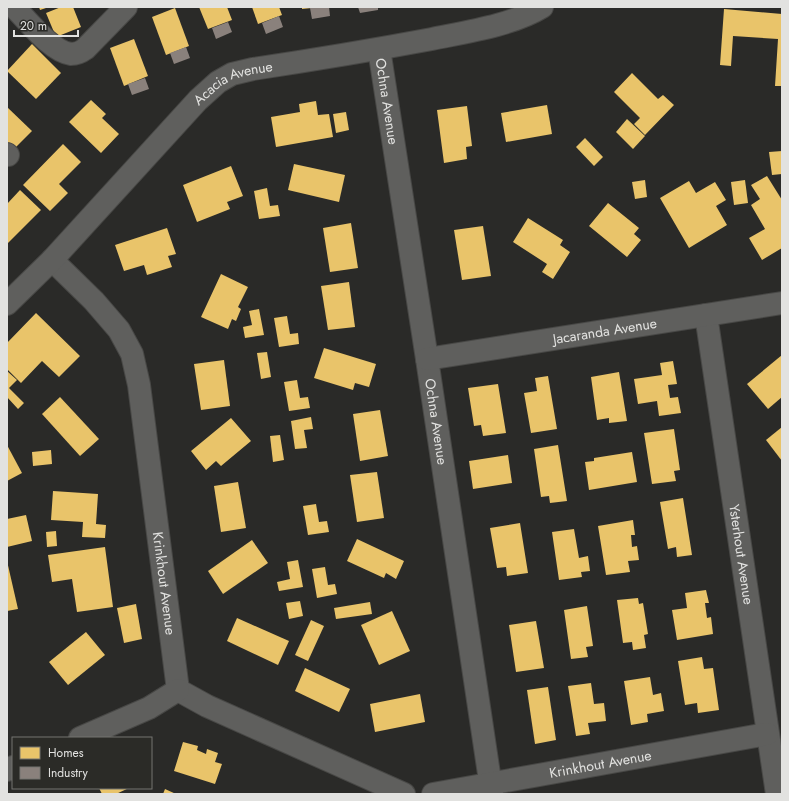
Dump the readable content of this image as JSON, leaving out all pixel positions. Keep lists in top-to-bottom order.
{
  "streets": {
    "street": [
      "Acacia Avenue",
      "Ochna Avenue",
      "Jacaranda Avenue",
      "Ysterhout Avenue",
      "Krinkhout Avenue"
    ]
  },
  "crossings": [
    ["Acacia Avenue", "Ochna Avenue"],
    ["Acacia Avenue", "Krinkhout Avenue"],
    ["Ochna Avenue", "Jacaranda Avenue"],
    ["Ochna Avenue", "Krinkhout Avenue"],
    ["Jacaranda Avenue", "Ysterhout Avenue"],
    ["Ysterhout Avenue", "Krinkhout Avenue"]
  ],
  "legend": ["Homes", "Industry"],
  "scale_bar": "20 m"
}
